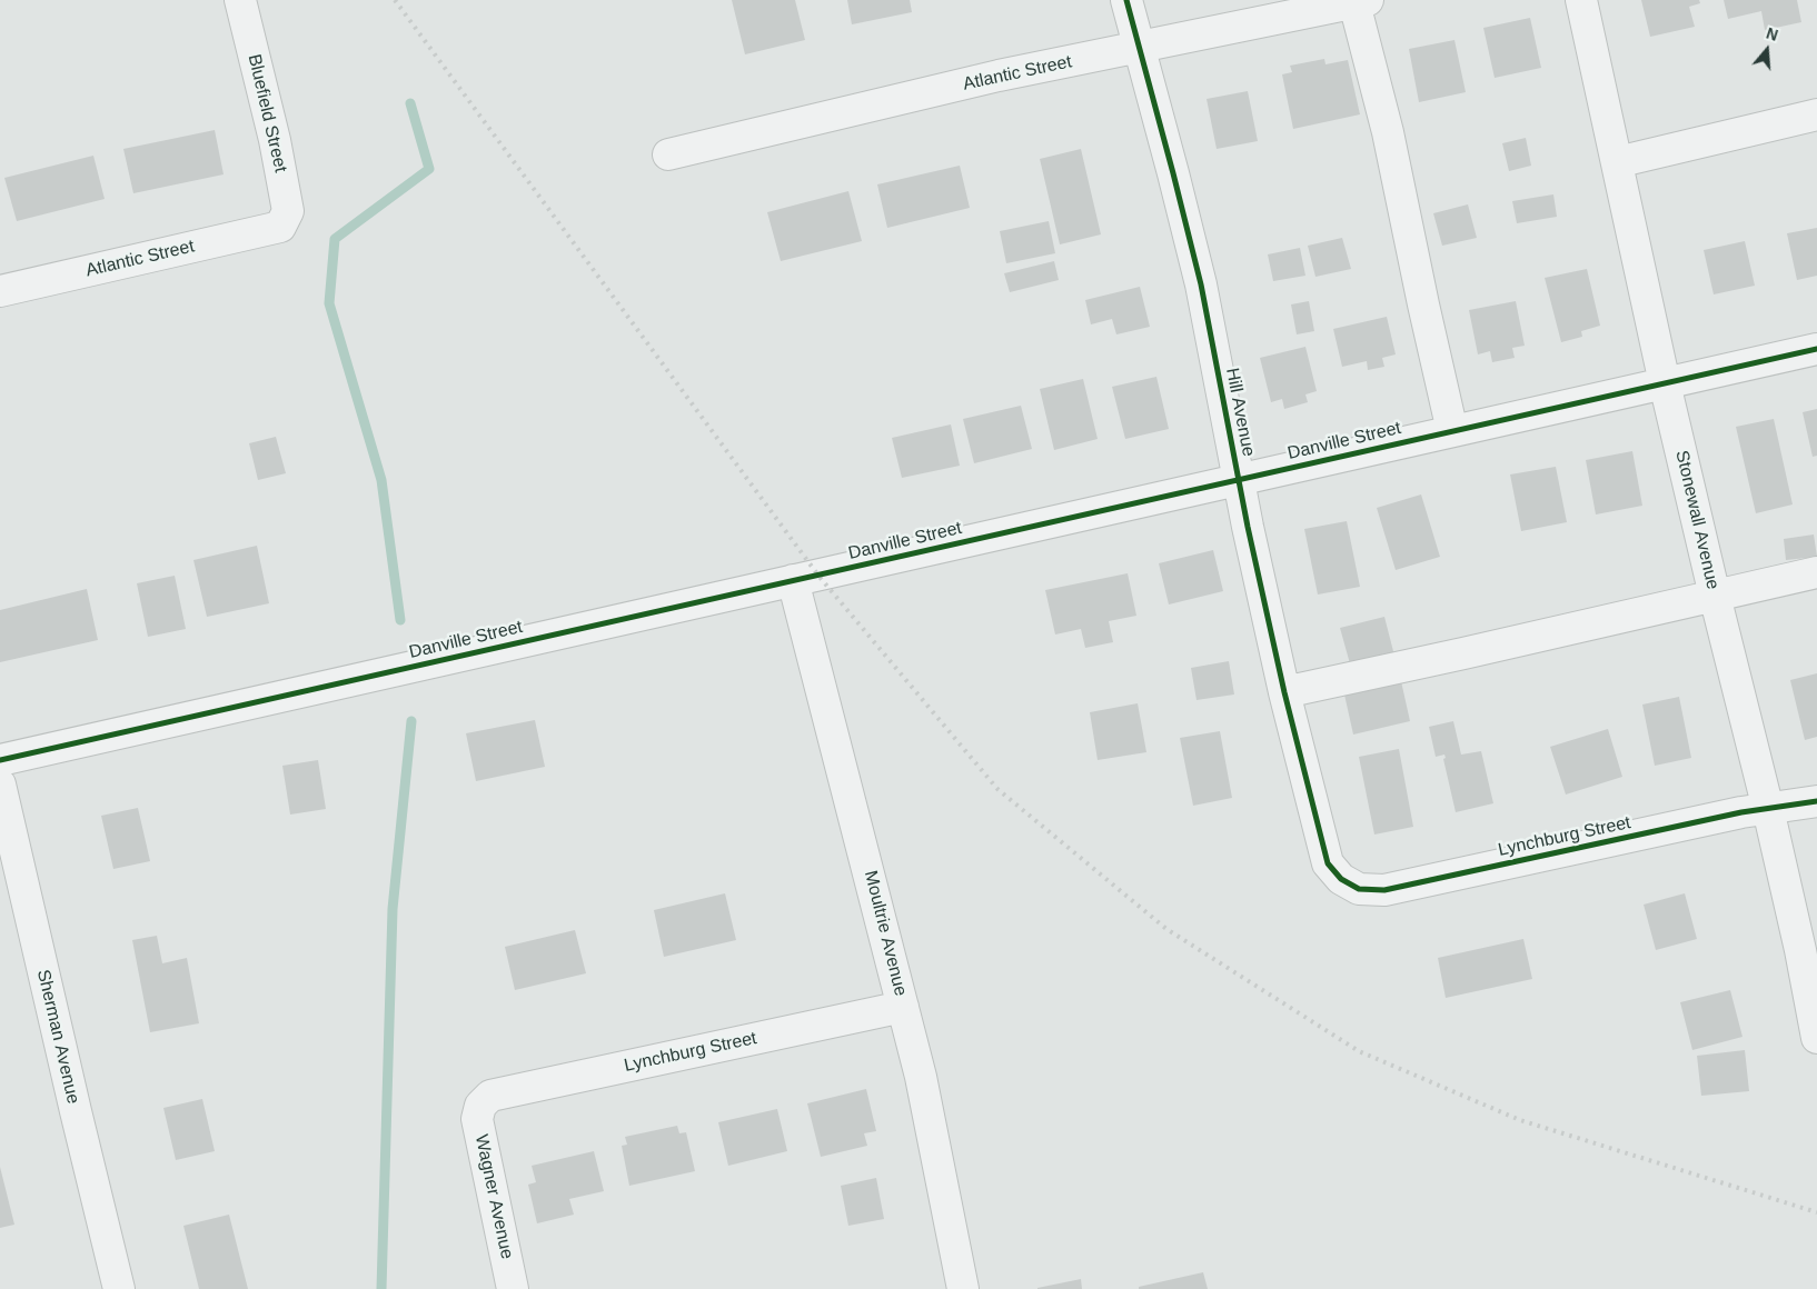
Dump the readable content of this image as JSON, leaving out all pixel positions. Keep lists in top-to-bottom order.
{
  "streets": {
    "street": [
      "Atlantic Street",
      "Bluefield Street",
      "Hill Avenue",
      "Danville Street",
      "Stonewall Avenue",
      "Lynchburg Street",
      "Moultrie Avenue",
      "Sherman Avenue",
      "Wagner Avenue"
    ]
  },
  "crossings": [
    ["Atlantic Street", "Bluefield Street"],
    ["Atlantic Street", "Hill Avenue"],
    ["Hill Avenue", "Danville Street"],
    ["Hill Avenue", "Lynchburg Street"],
    ["Danville Street", "Stonewall Avenue"],
    ["Danville Street", "Moultrie Avenue"],
    ["Stonewall Avenue", "Lynchburg Street"],
    ["Lynchburg Street", "Moultrie Avenue"],
    ["Lynchburg Street", "Wagner Avenue"]
  ],
  "north": "top"
}
